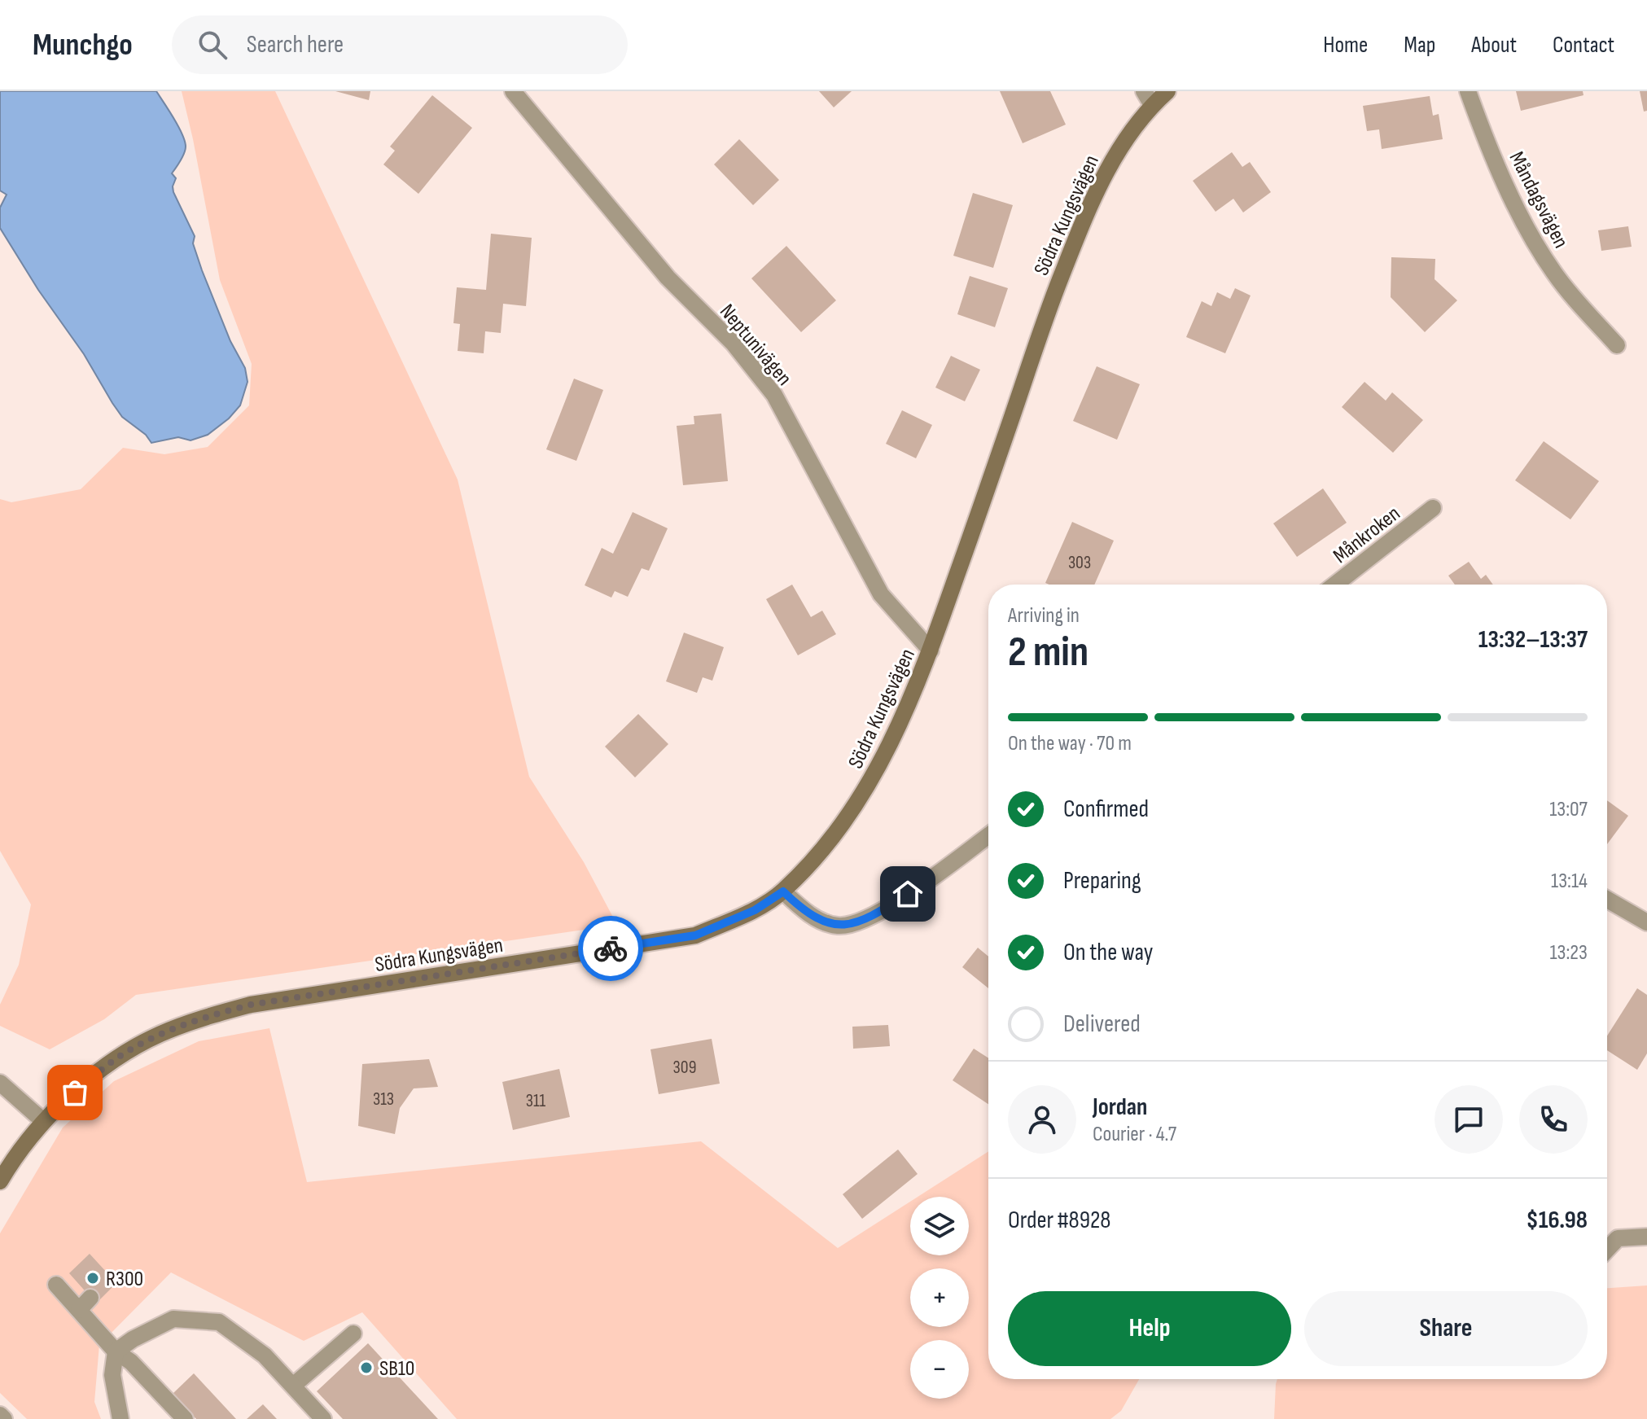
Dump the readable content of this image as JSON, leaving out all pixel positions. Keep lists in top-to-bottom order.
{
  "streets": {
    "street": [
      "Måndagsvägen",
      "Södra Kungsvägen",
      "Neptunivägen",
      "Månkroken"
    ]
  },
  "crossings": [
    ["Södra Kungsvägen", "Neptunivägen"]
  ],
  "places": ["R300", "SB10"],
  "house_numbers": [
    "303",
    "309",
    "313",
    "311"
  ],
  "page": {
    "header": "Munchgo",
    "search": "Search here",
    "nav": [
      "Home",
      "Map",
      "About",
      "Contact"
    ],
    "heading": ["2 min", "Arriving in", "13:32–13:37"],
    "panel": [
      "Jordan",
      "Courier · 4.7",
      "Order #8928",
      "$16.98"
    ],
    "bar": "On the way · 70 m",
    "list": [
      ["Confirmed", "13:07"],
      ["Preparing", "13:14"],
      ["On the way", "13:23"],
      "Delivered"
    ],
    "map_buttons": ["+", "−"],
    "buttons": ["Help", "Share"]
  }
}
